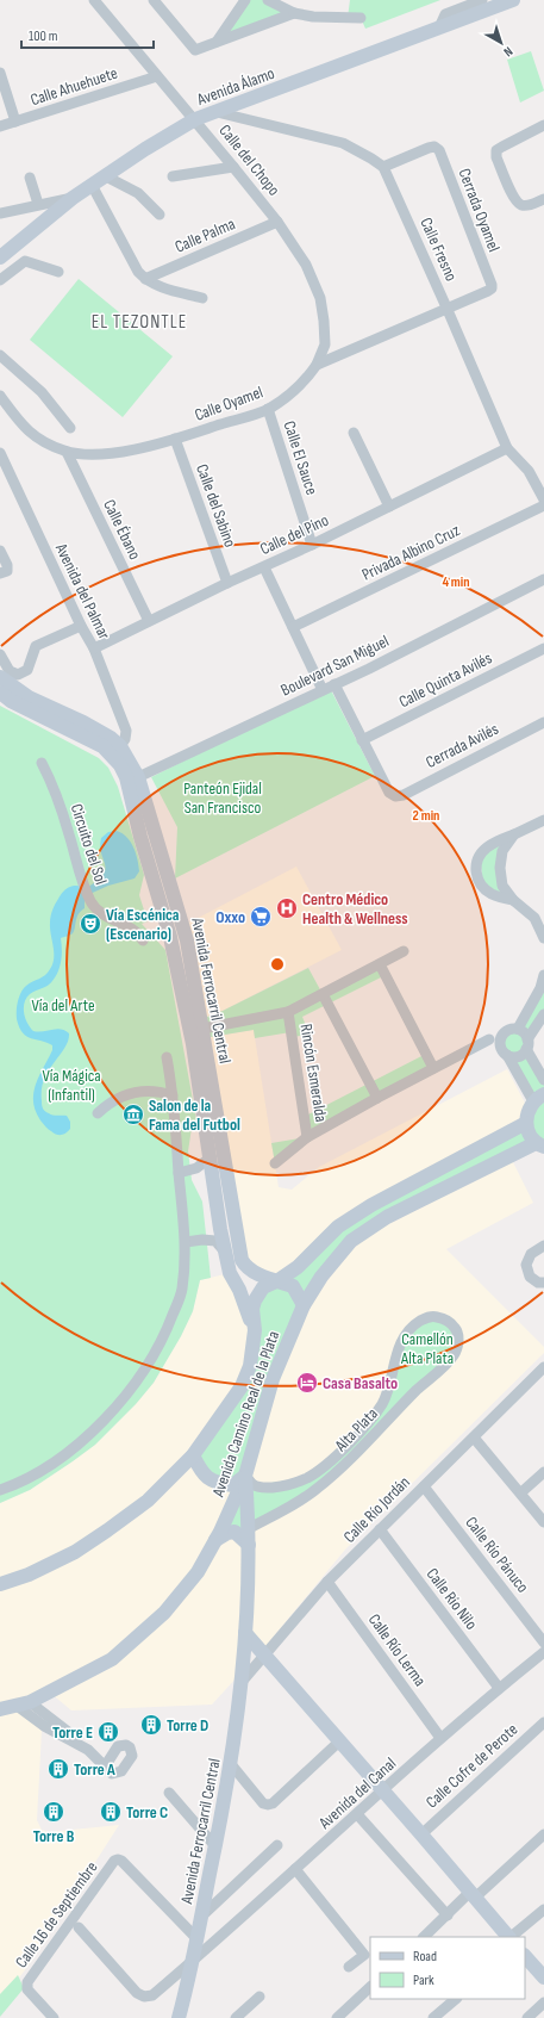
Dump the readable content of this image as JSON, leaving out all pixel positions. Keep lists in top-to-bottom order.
{
  "streets": {
    "street": [
      "Calle Ahuehuete",
      "Avenida Álamo",
      "Calle del Chopo",
      "Cerrada Oyamel",
      "Calle Palma",
      "Calle Fresno",
      "Calle Oyamel",
      "Calle El Sauce",
      "Calle del Sabino",
      "Calle Ébano",
      "Calle del Pino",
      "Privada Albino Cruz",
      "Avenida del Palmar",
      "Boulevard San Miguel",
      "Calle Quinta Avilés",
      "Cerrada Avilés",
      "Circuito del Sol",
      "Avenida Ferrocarril Central",
      "Rincón Esmeralda",
      "Avenida Camino Real de la Plata",
      "Alta Plata",
      "Calle Río Jordán",
      "Calle Río Pánuco",
      "Calle Río Nilo",
      "Calle Río Lerma",
      "Calle Cofre de Perote",
      "Avenida del Canal",
      "Calle 16 de Septiembre"
    ]
  },
  "crossings": [
    ["Calle Ahuehuete", "Calle del Chopo"],
    ["Avenida Álamo", "Calle del Chopo"],
    ["Calle del Chopo", "Calle Palma"],
    ["Calle del Chopo", "Calle Oyamel"],
    ["Cerrada Oyamel", "Calle Fresno"],
    ["Calle Fresno", "Calle del Pino"],
    ["Calle Oyamel", "Calle El Sauce"],
    ["Calle Oyamel", "Calle del Sabino"],
    ["Calle Oyamel", "Calle Ébano"],
    ["Calle El Sauce", "Calle del Pino"],
    ["Calle del Sabino", "Calle del Pino"],
    ["Calle Ébano", "Calle del Pino"],
    ["Calle del Pino", "Avenida del Palmar"],
    ["Avenida del Palmar", "Avenida Ferrocarril Central"],
    ["Boulevard San Miguel", "Avenida Ferrocarril Central"],
    ["Calle Quinta Avilés", "Cerrada Avilés"],
    ["Avenida Ferrocarril Central", "Rincón Esmeralda"],
    ["Avenida Ferrocarril Central", "Avenida Camino Real de la Plata"],
    ["Avenida Ferrocarril Central", "Alta Plata"],
    ["Avenida Ferrocarril Central", "Calle Río Jordán"],
    ["Avenida Ferrocarril Central", "Calle Cofre de Perote"],
    ["Avenida Ferrocarril Central", "Avenida del Canal"],
    ["Avenida Ferrocarril Central", "Calle 16 de Septiembre"],
    ["Avenida Camino Real de la Plata", "Alta Plata"],
    ["Calle Río Jordán", "Calle Río Pánuco"],
    ["Calle Río Jordán", "Calle Río Nilo"],
    ["Calle Río Jordán", "Calle Río Lerma"],
    ["Calle Río Jordán", "Calle Cofre de Perote"],
    ["Calle Río Nilo", "Avenida del Canal"],
    ["Calle Río Lerma", "Avenida del Canal"],
    ["Calle Cofre de Perote", "Avenida del Canal"]
  ],
  "districts": ["EL TEZONTLE"],
  "parks": [
    "Panteón Ejidal San Francisco",
    "Vía del Arte",
    "Vía Mágica (Infantil)",
    "Camellón Alta Plata"
  ],
  "places": {
    "hospital": ["Centro Médico Health & Wellness"],
    "supermarket": ["Oxxo"],
    "theatre": ["Vía Escénica (Escenario)"],
    "museum": ["Salon de la Fama del Futbol"],
    "hotel": ["Casa Basalto"],
    "building": [
      "Torre D",
      "Torre E",
      "Torre A",
      "Torre B",
      "Torre C"
    ]
  },
  "legend": ["Road", "Park"],
  "scale_bar": "100 m",
  "north": "bottom right",
  "rings": ["4 min", "2 min"]
}
